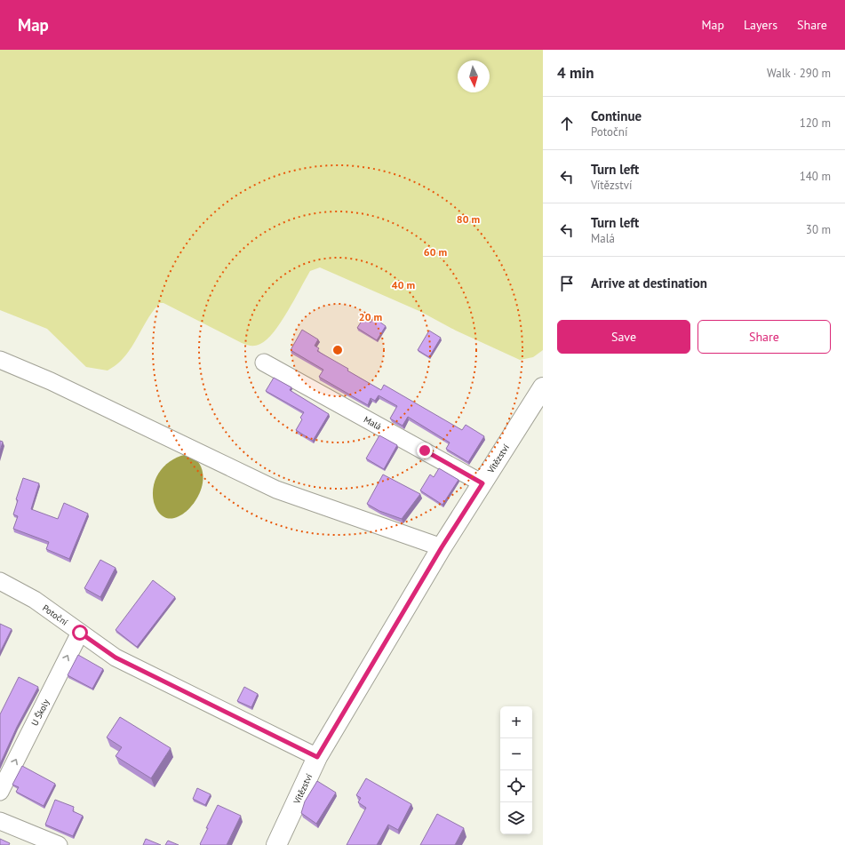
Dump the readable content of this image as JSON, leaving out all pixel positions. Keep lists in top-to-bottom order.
{
  "streets": {
    "main road": ["Vítězství"],
    "street": ["Malá", "Potoční", "U Školy"]
  },
  "crossings": [
    ["Malá", "Vítězství"],
    ["Vítězství", "Potoční"],
    ["Potoční", "U Školy"]
  ],
  "one_way": ["U Školy"],
  "north": "bottom",
  "page": {
    "header": "Map",
    "nav": ["Map", "Layers", "Share"],
    "heading": ["4 min", "Walk · 290 m"],
    "list": [
      ["Continue", "Potoční", "120 m"],
      ["Turn left", "Vítězství", "140 m"],
      ["Turn left", "Malá", "30 m"],
      "Arrive at destination"
    ],
    "buttons": ["Save", "Share"],
    "map_buttons": ["+", "−"]
  },
  "rings": [
    "80 m",
    "60 m",
    "40 m",
    "20 m"
  ]
}
